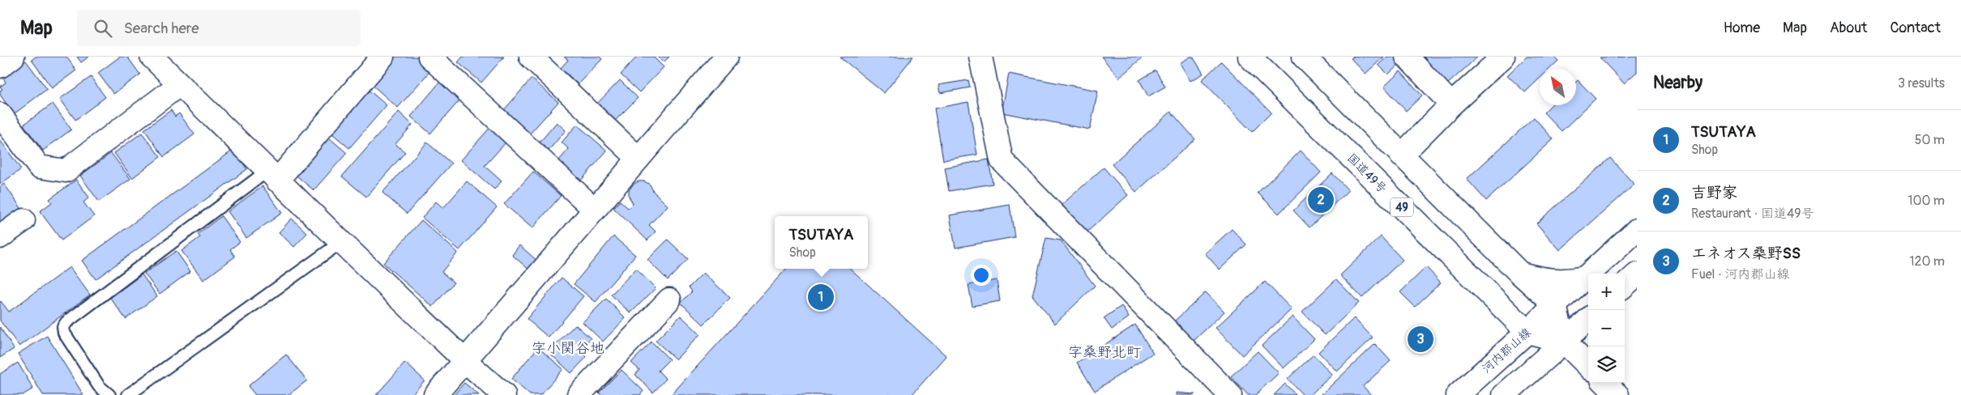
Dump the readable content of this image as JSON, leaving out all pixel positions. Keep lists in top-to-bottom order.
{
  "streets": {
    "main road": ["国道49号", "49", "河内郡山線"]
  },
  "crossings": [
    ["国道49号", "河内郡山線"]
  ],
  "districts": ["字小関谷地", "字桑野北町"],
  "north": "top left",
  "page": {
    "header": "Map",
    "search": "Search here",
    "nav": [
      "Home",
      "Map",
      "About",
      "Contact"
    ],
    "heading": ["Nearby", "3 results"],
    "list": [
      {
        "mark": "1",
        "name": "TSUTAYA",
        "note": "Shop",
        "value": "50 m"
      },
      {
        "mark": "2",
        "name": "吉野家",
        "note": "Restaurant · 国道49号",
        "value": "100 m"
      },
      {
        "mark": "3",
        "name": "エネオス桑野SS",
        "note": "Fuel · 河内郡山線",
        "value": "120 m"
      }
    ],
    "pins": ["2", "1", "3"],
    "popup": ["TSUTAYA", "Shop"],
    "map_buttons": ["+", "−"]
  }
}
